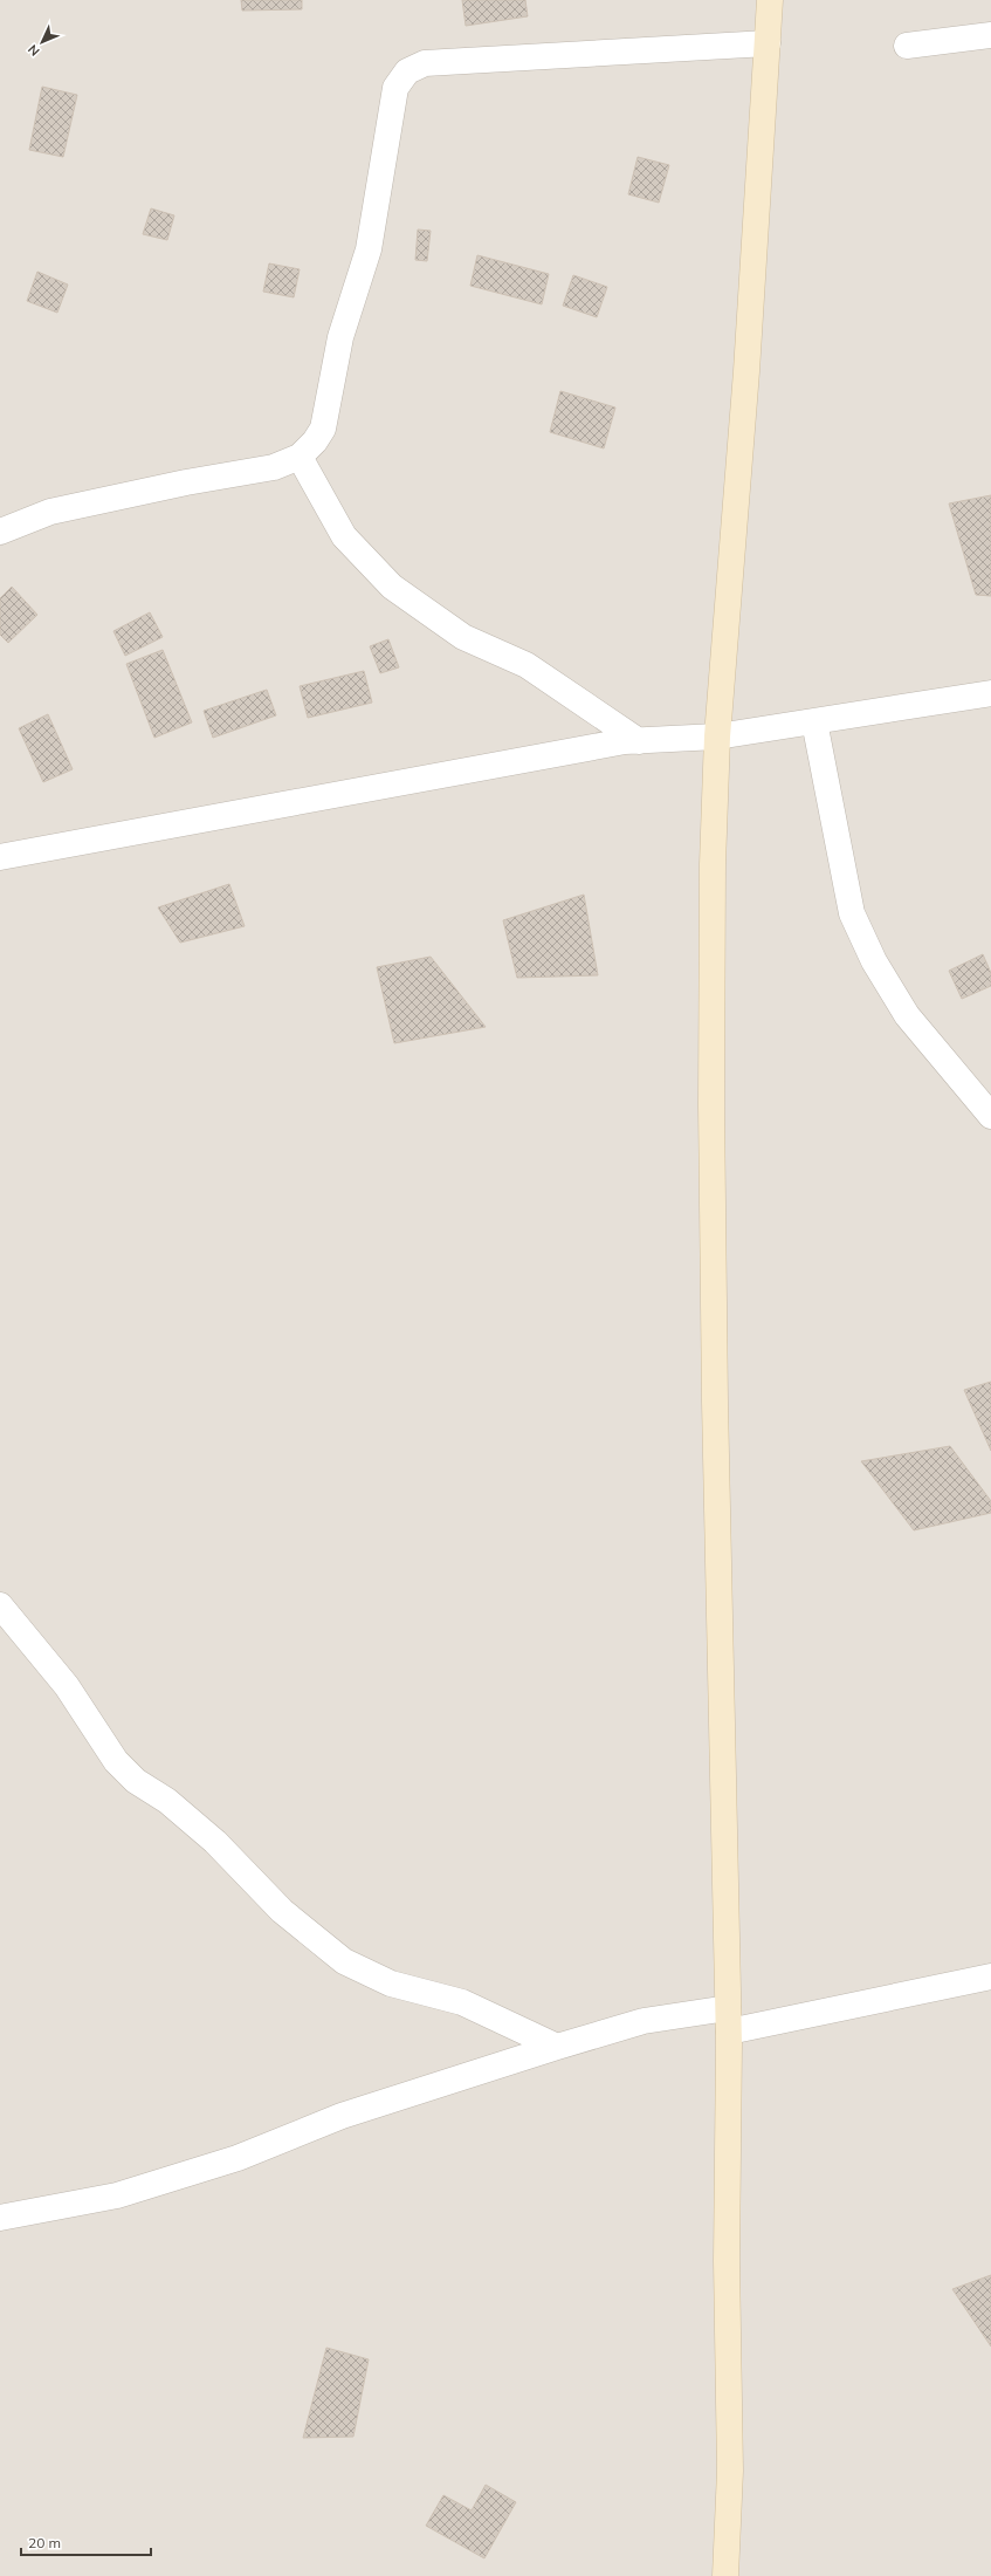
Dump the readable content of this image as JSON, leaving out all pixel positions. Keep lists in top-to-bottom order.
{
  "scale_bar": "20 m",
  "north": "bottom left"
}
